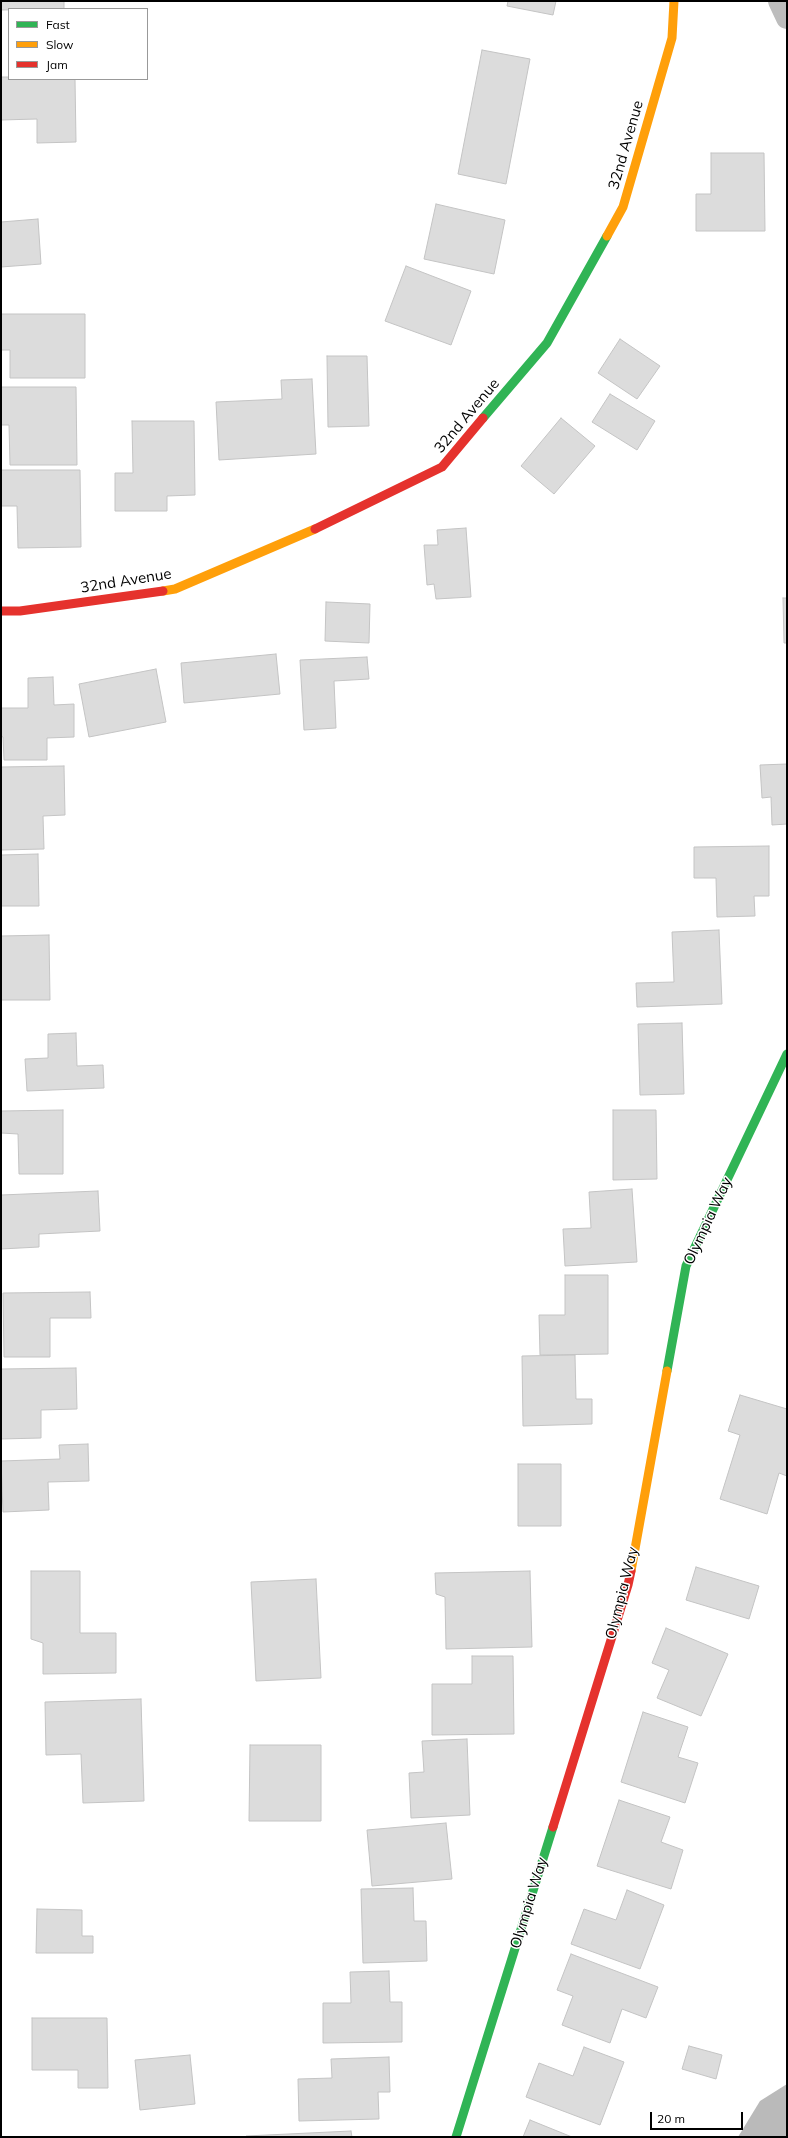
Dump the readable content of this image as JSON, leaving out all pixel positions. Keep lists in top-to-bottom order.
{
  "streets": {
    "street": ["32nd Avenue", "Olympia Way"]
  },
  "legend": ["Fast", "Slow", "Jam"],
  "scale_bar": "20 m"
}
